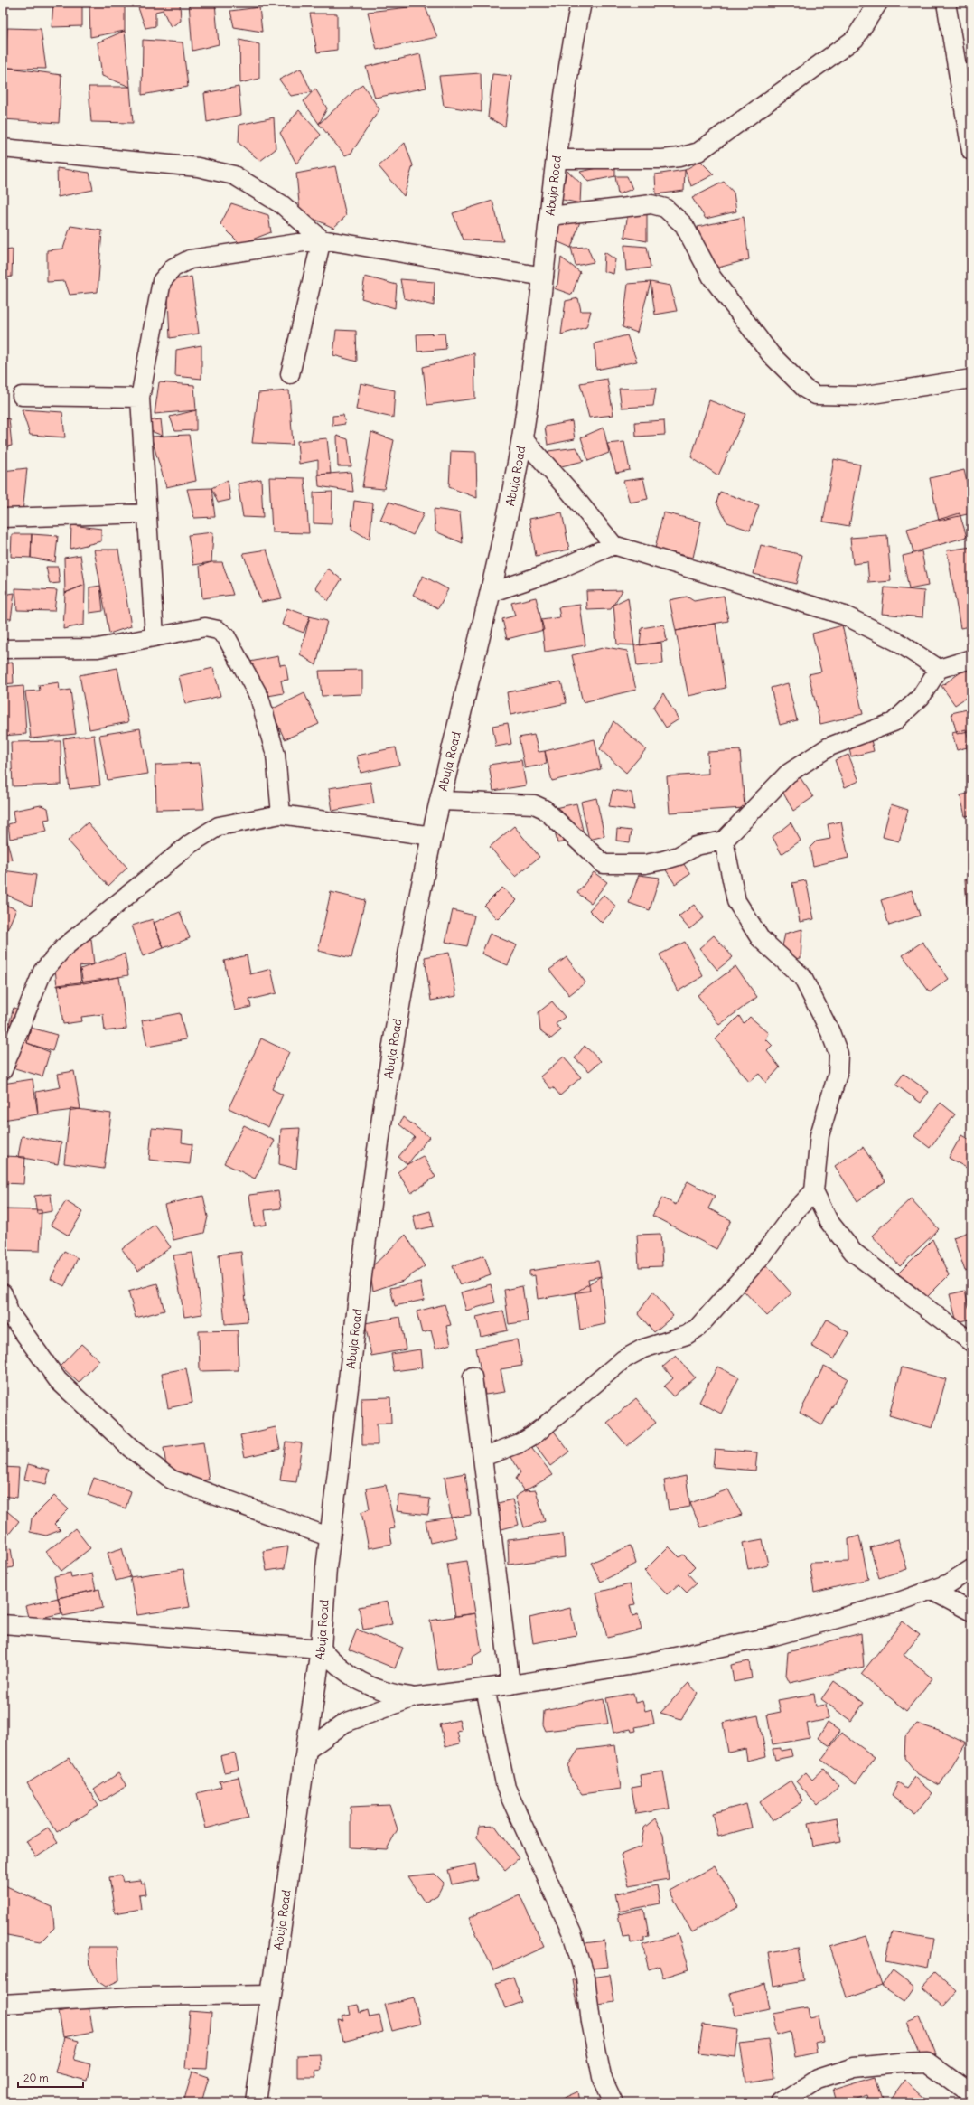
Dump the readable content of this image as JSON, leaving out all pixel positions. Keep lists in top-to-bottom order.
{
  "streets": {
    "main road": ["Abuja Road"]
  },
  "scale_bar": "20 m"
}
